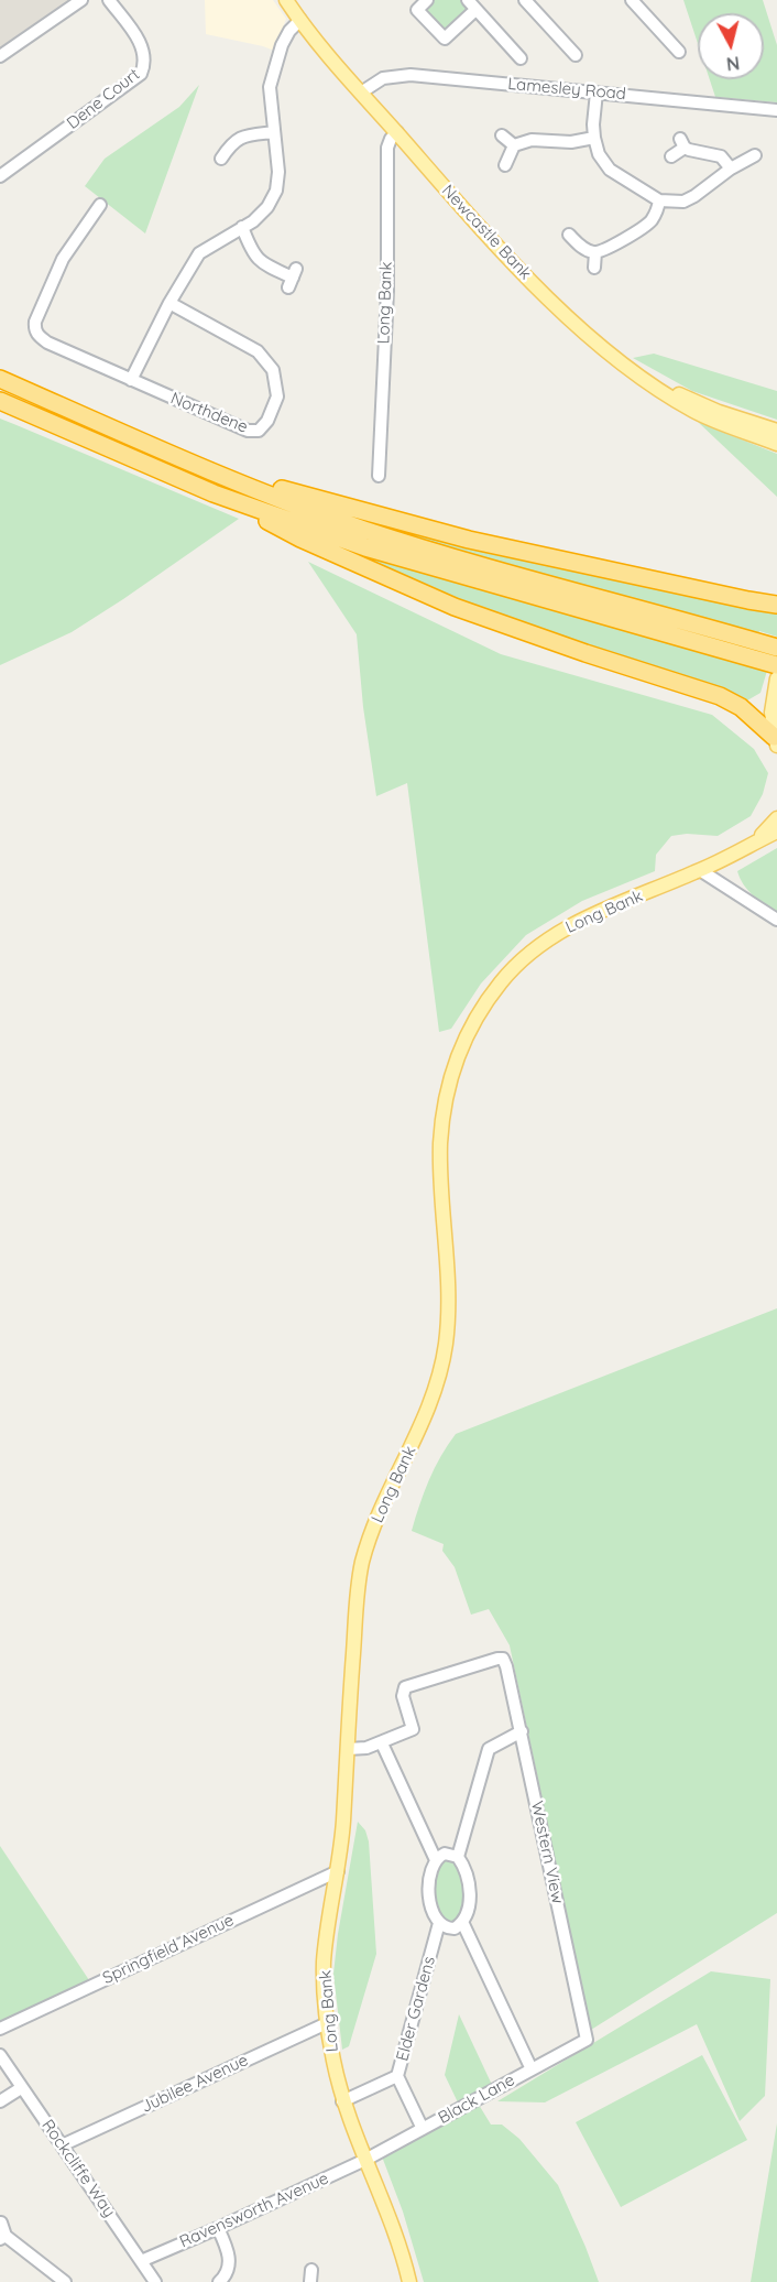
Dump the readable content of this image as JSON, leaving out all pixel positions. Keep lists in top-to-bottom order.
{
  "streets": {
    "main road": ["Newcastle Bank", "Long Bank"],
    "street": [
      "Lamesley Road",
      "Dene Court",
      "Northdene",
      "Western View",
      "Springfield Avenue",
      "Elder Gardens",
      "Jubilee Avenue",
      "Black Lane",
      "Rockcliffe Way",
      "Ravensworth Avenue"
    ]
  },
  "crossings": [
    ["Lamesley Road", "Newcastle Bank"],
    ["Newcastle Bank", "Long Bank"],
    ["Long Bank", "Springfield Avenue"],
    ["Long Bank", "Jubilee Avenue"],
    ["Long Bank", "Black Lane"],
    ["Long Bank", "Ravensworth Avenue"],
    ["Western View", "Black Lane"],
    ["Elder Gardens", "Black Lane"],
    ["Jubilee Avenue", "Rockcliffe Way"],
    ["Black Lane", "Ravensworth Avenue"],
    ["Rockcliffe Way", "Ravensworth Avenue"]
  ],
  "north": "bottom"
}
